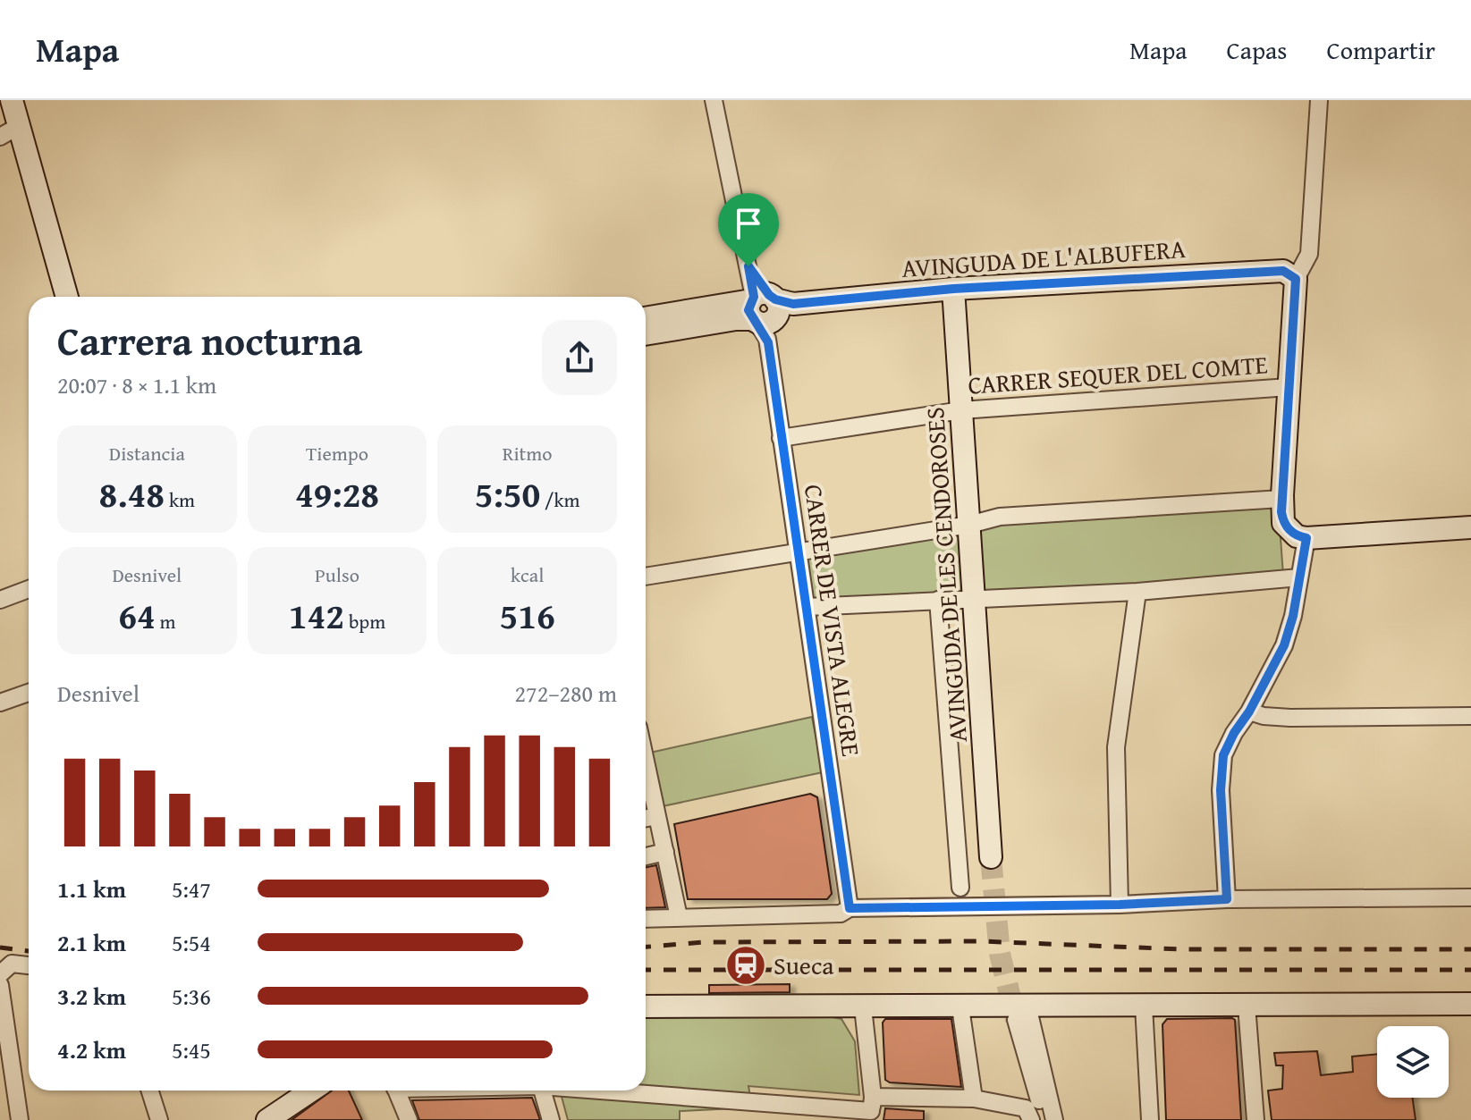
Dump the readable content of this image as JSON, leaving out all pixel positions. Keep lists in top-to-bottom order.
{
  "streets": {
    "street": [
      "AVINGUDA DE L'ALBUFERA",
      "CARRER SEQUER DEL COMTE",
      "AVINGUDA DE LES CENDOROSES",
      "CARRER DE VISTA ALEGRE"
    ]
  },
  "crossings": [
    ["AVINGUDA DE L'ALBUFERA", "AVINGUDA DE LES CENDOROSES"],
    ["AVINGUDA DE L'ALBUFERA", "CARRER DE VISTA ALEGRE"],
    ["CARRER SEQUER DEL COMTE", "AVINGUDA DE LES CENDOROSES"],
    ["CARRER SEQUER DEL COMTE", "CARRER DE VISTA ALEGRE"]
  ],
  "places": {
    "station": ["Sueca"]
  },
  "page": {
    "header": "Mapa",
    "nav": ["Mapa", "Capas", "Compartir"],
    "heading": ["Carrera nocturna", "20:07 · 8 × 1.1 km"],
    "stats": [
      ["Distancia", "8.48 km"],
      ["Tiempo", "49:28"],
      ["Ritmo", "5:50 /km"],
      ["Desnivel", "64 m"],
      ["Pulso", "142 bpm"],
      ["kcal", "516"]
    ],
    "chart": ["Desnivel", "272–280 m"],
    "list": [
      {
        "name": "1.1 km",
        "note": "5:47"
      },
      {
        "name": "2.1 km",
        "note": "5:54"
      },
      {
        "name": "3.2 km",
        "note": "5:36"
      },
      {
        "name": "4.2 km",
        "note": "5:45"
      }
    ]
  }
}
